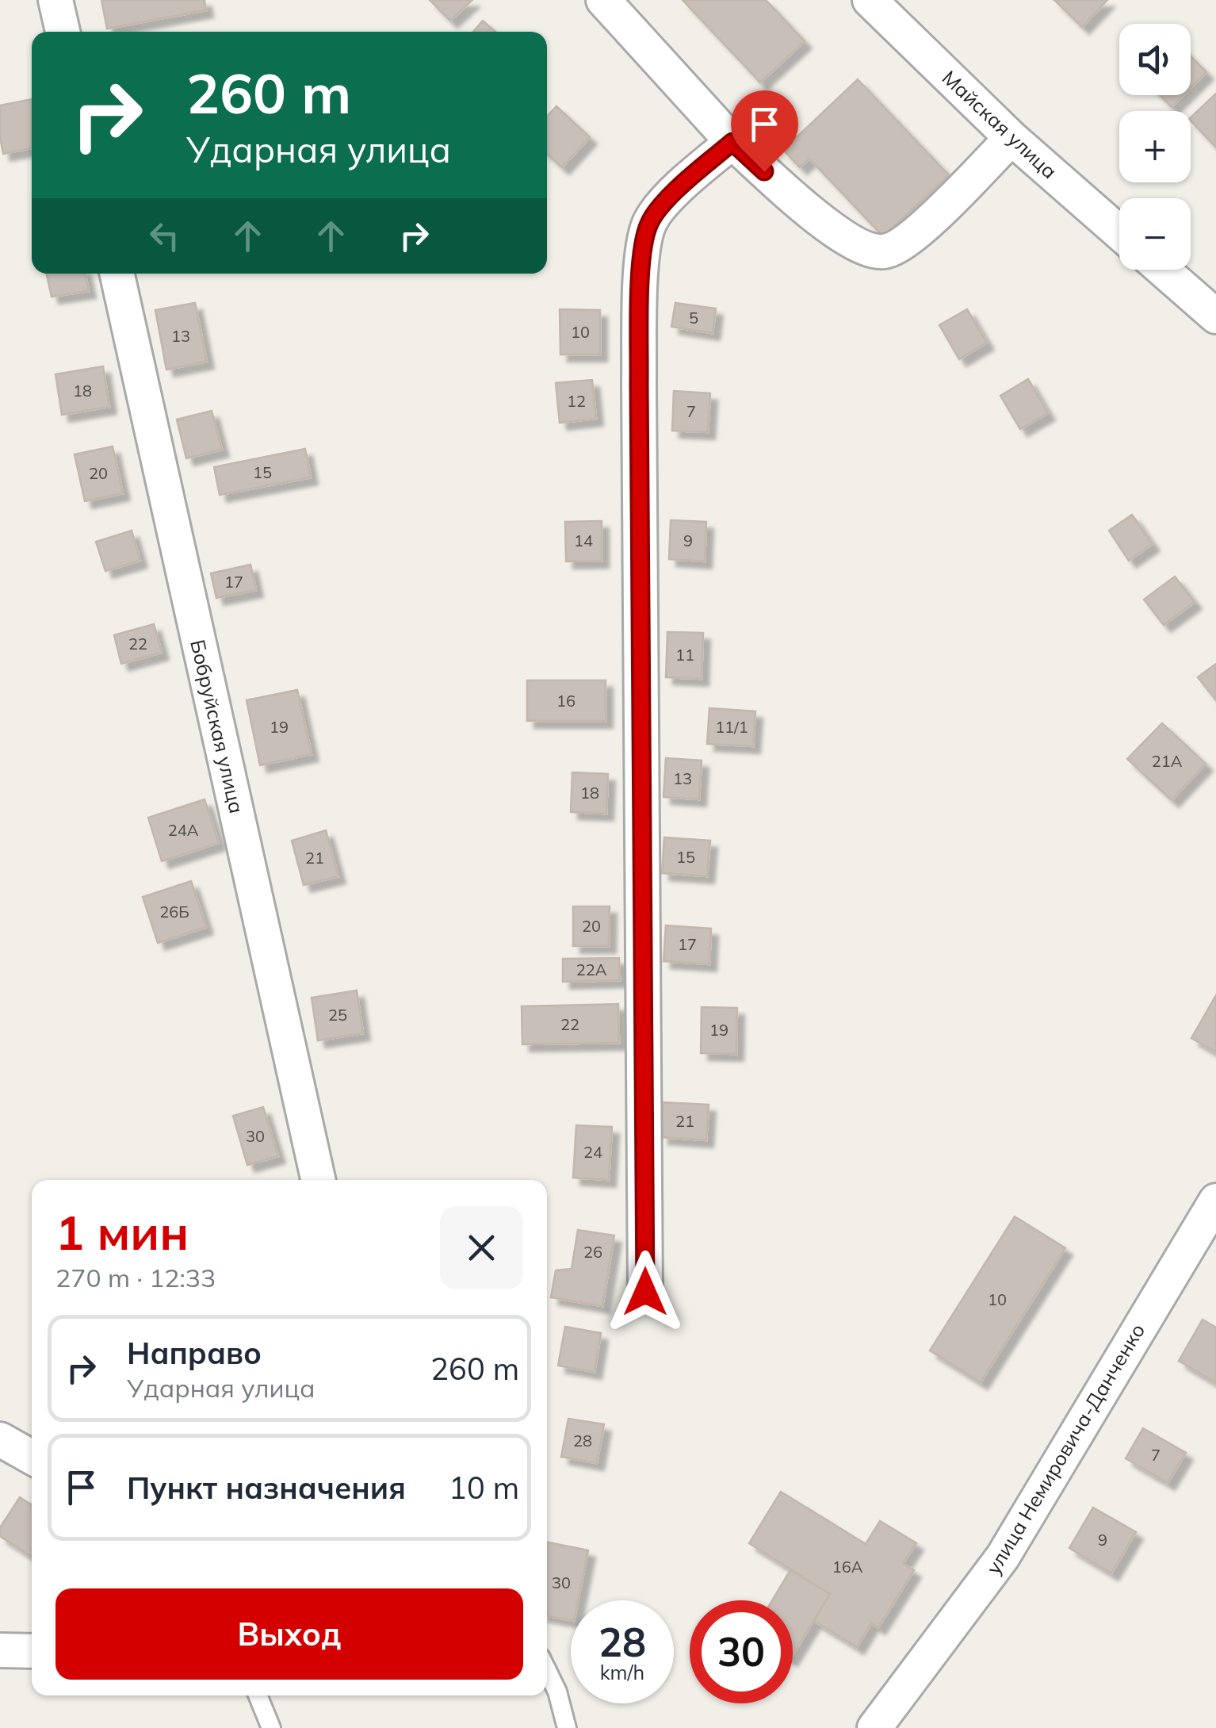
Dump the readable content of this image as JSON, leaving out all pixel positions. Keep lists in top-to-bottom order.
{
  "streets": {
    "street": ["Майская улица", "Бобруйская улица", "улица Немировича-Данченко"]
  },
  "house_numbers": [
    "5",
    "10",
    "13",
    "18",
    "12",
    "7",
    "15",
    "20",
    "14",
    "9",
    "17",
    "22",
    "11",
    "16",
    "19",
    "11/1",
    "21А",
    "13",
    "18",
    "24А",
    "15",
    "21",
    "26Б",
    "20",
    "17",
    "22А",
    "25",
    "22",
    "19",
    "21",
    "30",
    "24",
    "26",
    "10",
    "28",
    "7",
    "9",
    "16А",
    "30"
  ],
  "page": {
    "map_buttons": ["+", "−"],
    "turn": ["260 m", "Ударная улица"],
    "heading": ["1 мин", "270 m · 12:33"],
    "list": [
      {
        "name": "Направо",
        "note": "Ударная улица",
        "value": "260 m"
      },
      {
        "name": "Пункт назначения",
        "value": "10 m"
      }
    ],
    "buttons": "Выход",
    "speed": "28 km/h",
    "limit": "30"
  }
}
